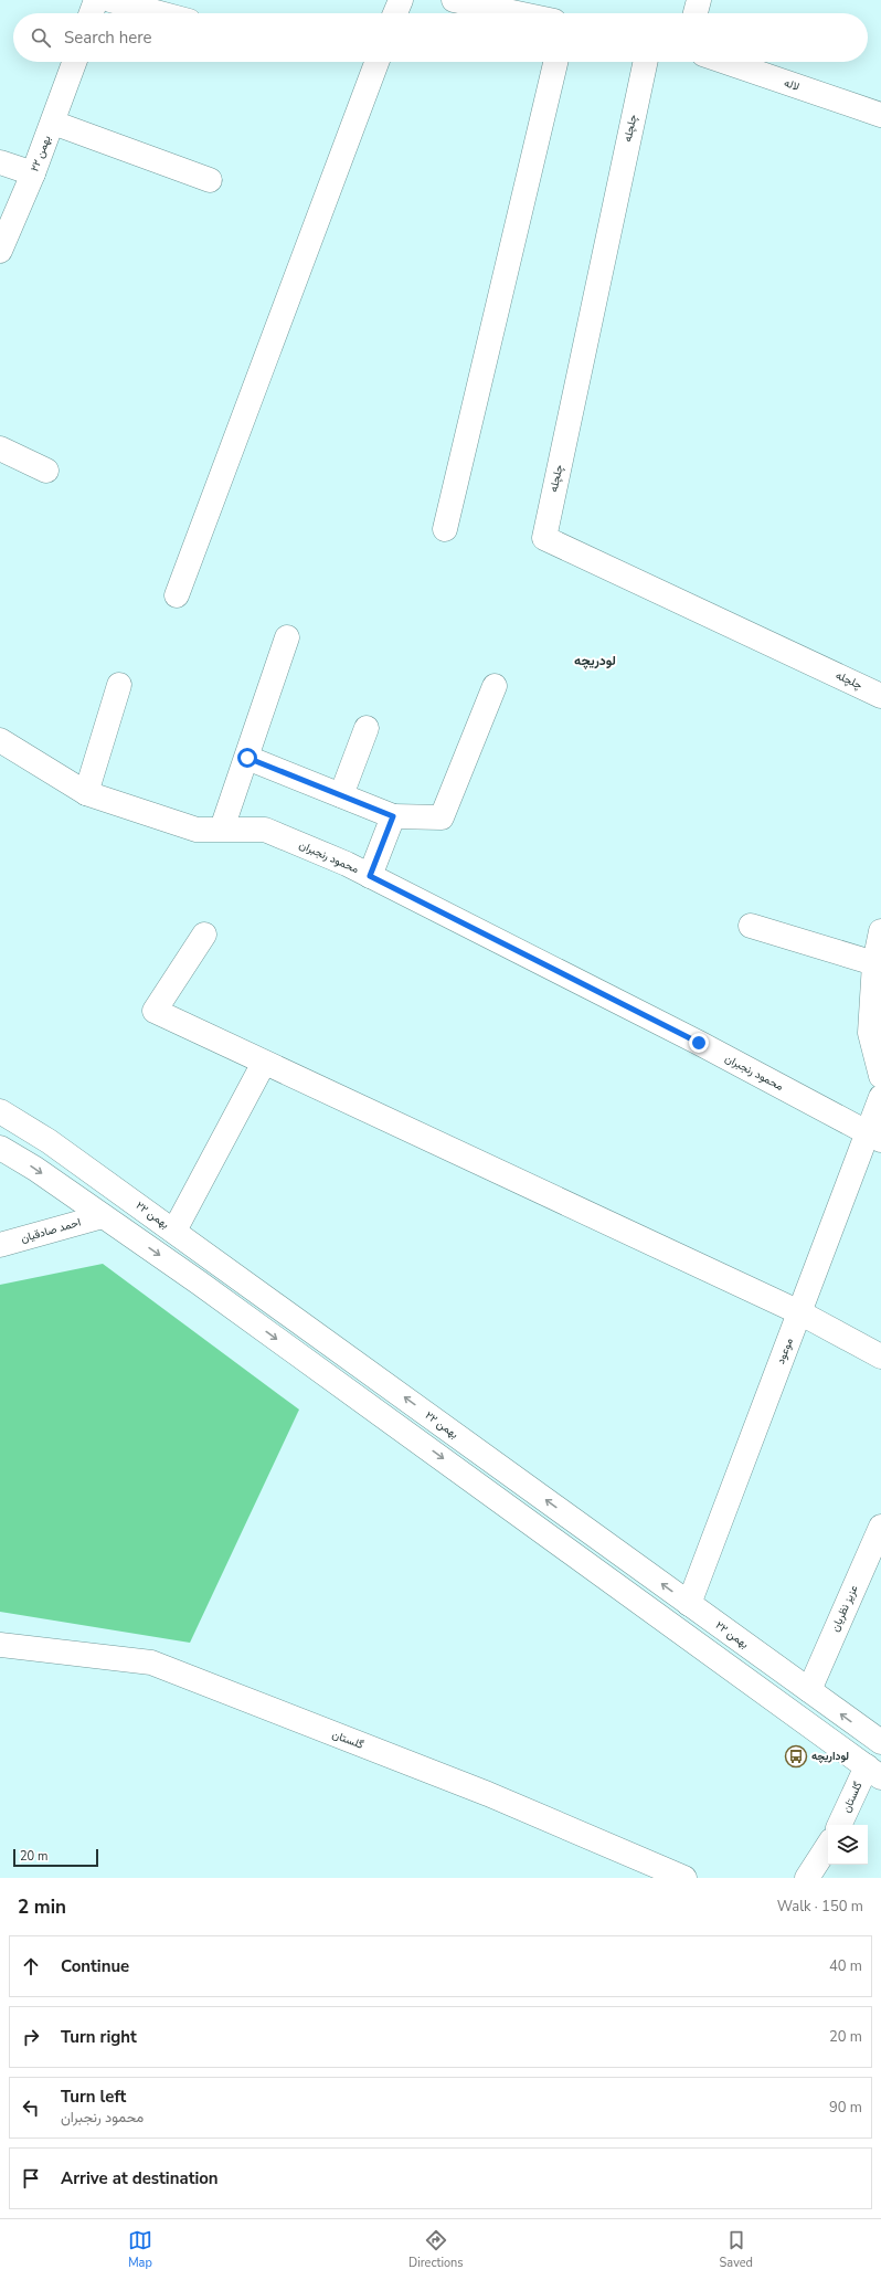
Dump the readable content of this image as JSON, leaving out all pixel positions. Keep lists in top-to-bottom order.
{
  "streets": {
    "street": [
      "لاله",
      "چلچله",
      "۲۲ بهمن",
      "محمود رنجبران",
      "احمد صادقیان",
      "موعود",
      "عزیز نظریان",
      "گلستان"
    ]
  },
  "crossings": [
    ["۲۲ بهمن", "موعود"],
    ["۲۲ بهمن", "عزیز نظریان"],
    ["محمود رنجبران", "موعود"]
  ],
  "districts": ["لودریچه"],
  "places": {
    "bus stop": ["لوداریچه"]
  },
  "scale_bar": "20 m",
  "page": {
    "search": "Search here",
    "scale": "20 m",
    "heading": ["2 min", "Walk · 150 m"],
    "list": [
      ["Continue", "40 m"],
      ["Turn right", "20 m"],
      ["Turn left", "محمود رنجبران", "90 m"],
      "Arrive at destination"
    ],
    "nav": ["Map", "Directions", "Saved"]
  }
}
